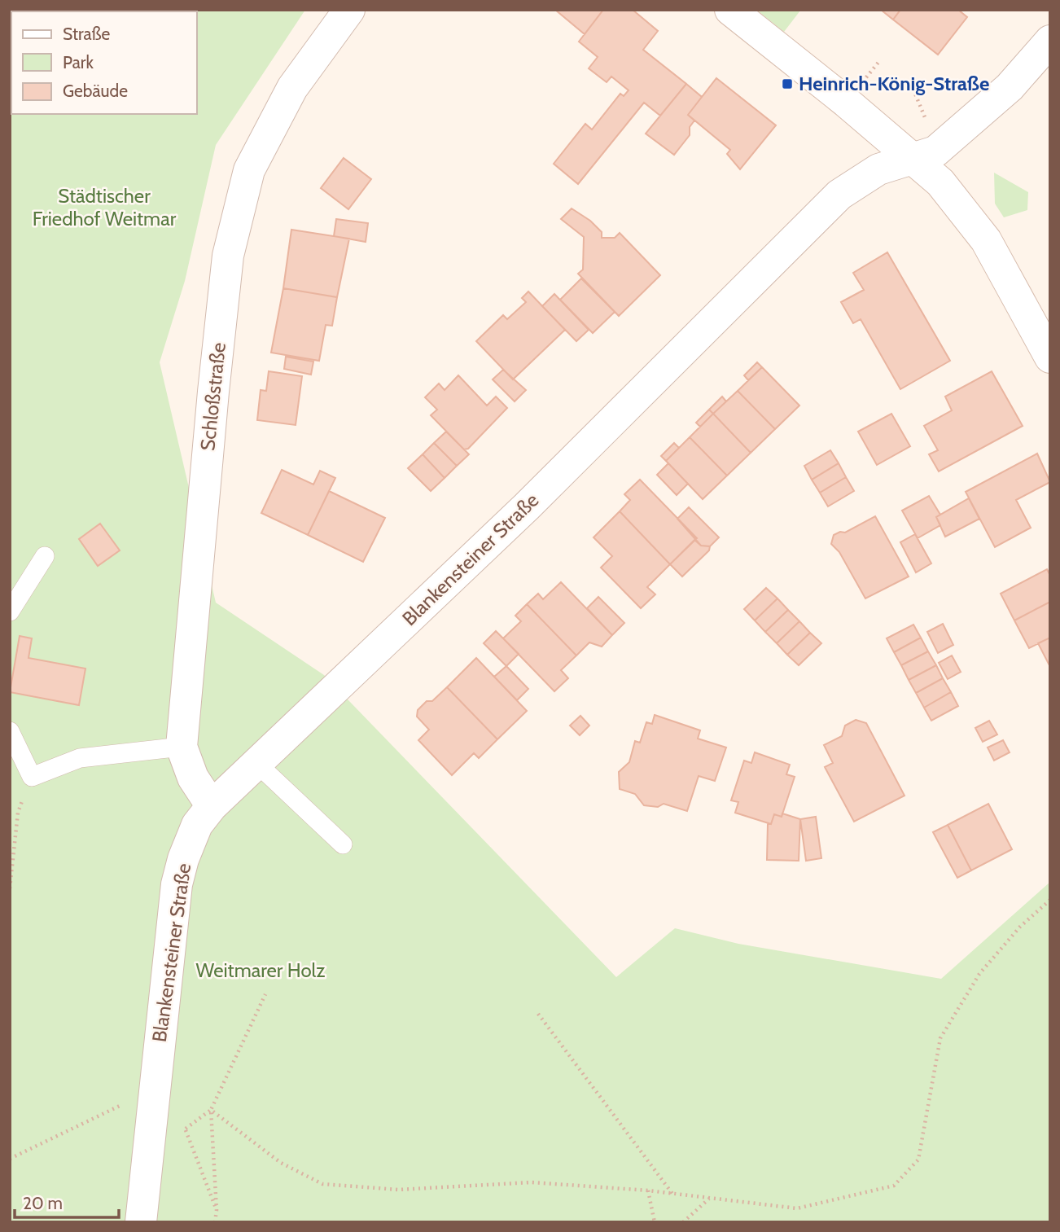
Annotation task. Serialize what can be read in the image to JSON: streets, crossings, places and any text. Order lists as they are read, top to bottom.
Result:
{
  "streets": {
    "street": ["Schloßstraße", "Blankensteiner Straße"]
  },
  "crossings": [
    ["Schloßstraße", "Blankensteiner Straße"]
  ],
  "parks": ["Städtischer Friedhof Weitmar", "Weitmarer Holz"],
  "places": {
    "transit": ["Heinrich-König-Straße"]
  },
  "legend": ["Straße", "Park", "Gebäude"],
  "scale_bar": "20 m"
}
